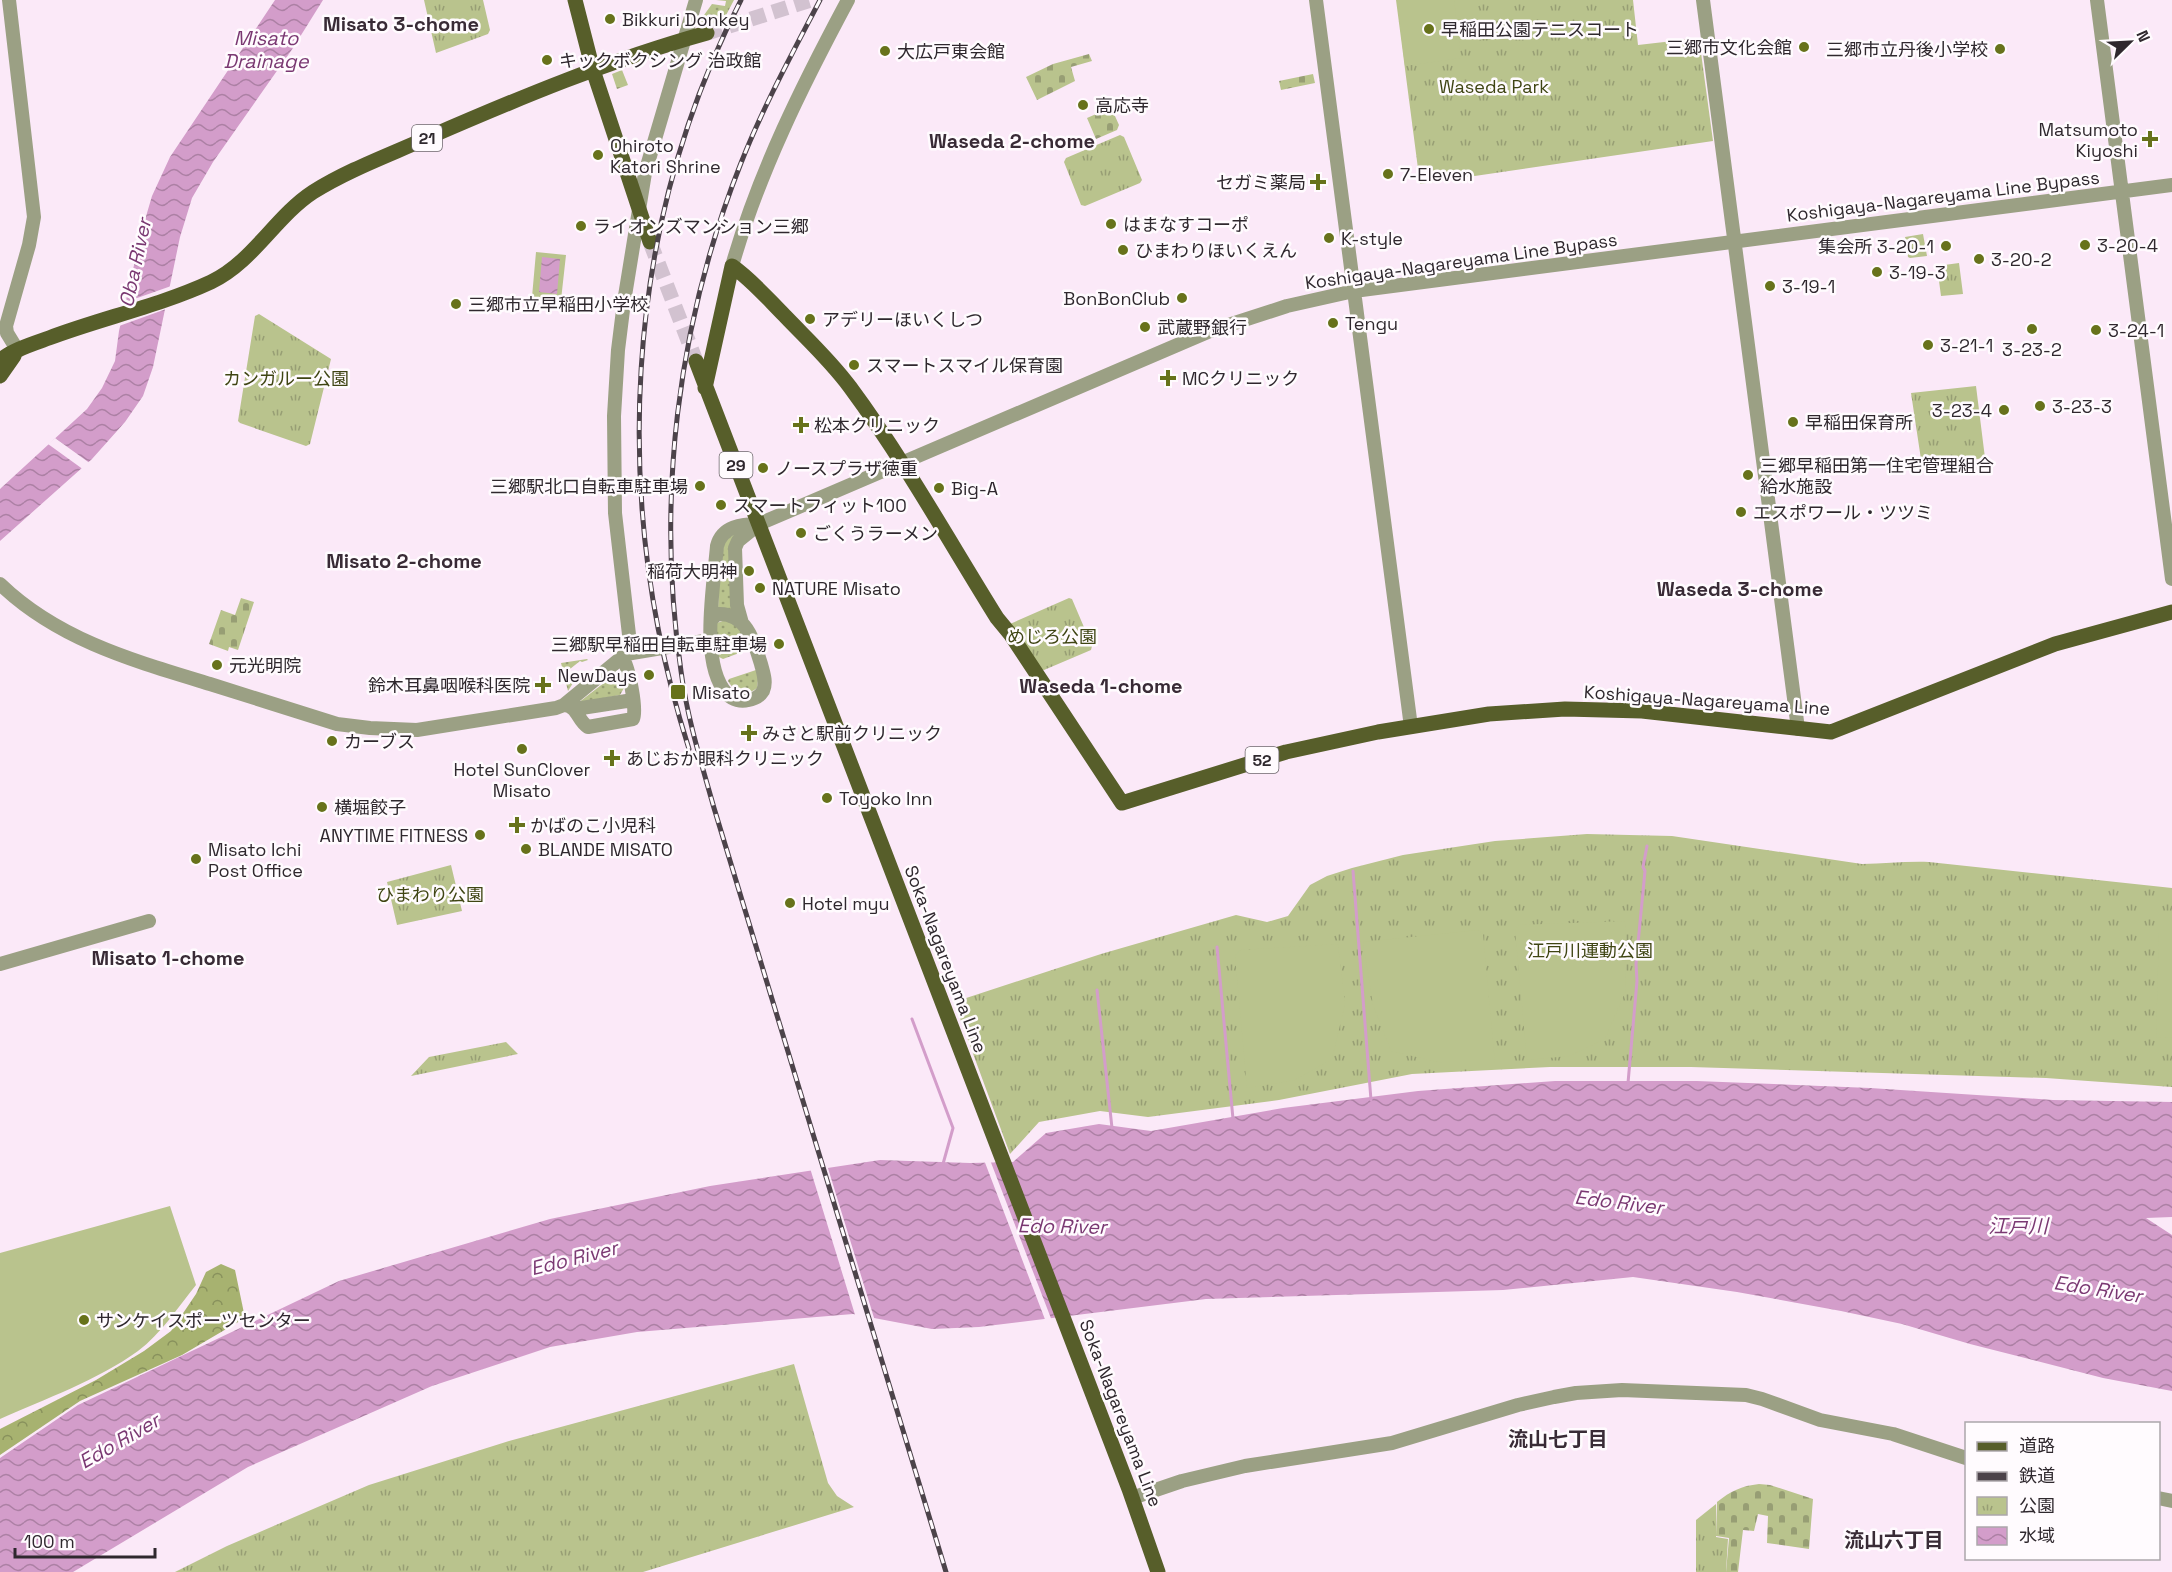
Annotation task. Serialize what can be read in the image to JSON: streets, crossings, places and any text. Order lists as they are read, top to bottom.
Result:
{
  "streets": {
    "main road": [
      "21",
      "29",
      "Koshigaya-Nagareyama Line",
      "52",
      "Soka-Nagareyama Line"
    ],
    "street": ["Koshigaya-Nagareyama Line Bypass"]
  },
  "crossings": [
    ["Koshigaya-Nagareyama Line Bypass", "Koshigaya-Nagareyama Line"],
    ["Koshigaya-Nagareyama Line Bypass", "Soka-Nagareyama Line"]
  ],
  "districts": [
    "Misato 3-chome",
    "Waseda 2-chome",
    "Misato 2-chome",
    "Waseda 3-chome",
    "Waseda 1-chome",
    "Misato 1-chome",
    "流山七丁目",
    "流山六丁目"
  ],
  "water": [
    "Misato Drainage",
    "Oba River",
    "Edo River",
    "江戸川"
  ],
  "parks": [
    "Waseda Park",
    "カンガルー公園",
    "めじろ公園",
    "ひまわり公園",
    "江戸川運動公園"
  ],
  "places": {
    "other": [
      "Bikkuri Donkey",
      "早稲田公園テニスコート",
      "三郷市文化会館",
      "三郷市立丹後小学校",
      "大広戸東会館",
      "キックボクシング 治政館",
      "高応寺",
      "Ohiroto Katori Shrine",
      "7-Eleven",
      "はまなすコーポ",
      "ライオンズマンション三郷",
      "K-style",
      "3-20-4",
      "集会所 3-20-1",
      "ひまわりほいくえん",
      "3-20-2",
      "3-19-3",
      "3-19-1",
      "BonBonClub",
      "三郷市立早稲田小学校",
      "アデリーほいくしつ",
      "Tengu",
      "武蔵野銀行",
      "3-23-2",
      "3-24-1",
      "3-21-1",
      "スマートスマイル保育園",
      "3-23-3",
      "3-23-4",
      "早稲田保育所",
      "ノースプラザ徳重",
      "三郷早稲田第一住宅管理組合 給水施設",
      "三郷駅北口自転車駐車場",
      "Big-A",
      "スマートフィット100",
      "エスポワール・ツツミ",
      "ごくうラーメン",
      "稲荷大明神",
      "NATURE Misato",
      "三郷駅早稲田自転車駐車場",
      "元光明院",
      "NewDays",
      "カーブス",
      "Hotel SunClover Misato",
      "Toyoko Inn",
      "横堀餃子",
      "ANYTIME FITNESS",
      "BLANDE MISATO",
      "Misato Ichi Post Office",
      "Hotel myu",
      "サンケイスポーツセンター"
    ],
    "health": [
      "Matsumoto Kiyoshi",
      "セガミ薬局",
      "MCクリニック",
      "松本クリニック",
      "鈴木耳鼻咽喉科医院",
      "みさと駅前クリニック",
      "あじおか眼科クリニック",
      "かばのこ小児科"
    ],
    "transit": ["Misato"]
  },
  "legend": [
    "道路",
    "鉄道",
    "公園",
    "水域"
  ],
  "scale_bar": "100 m",
  "north": "top right"
}
